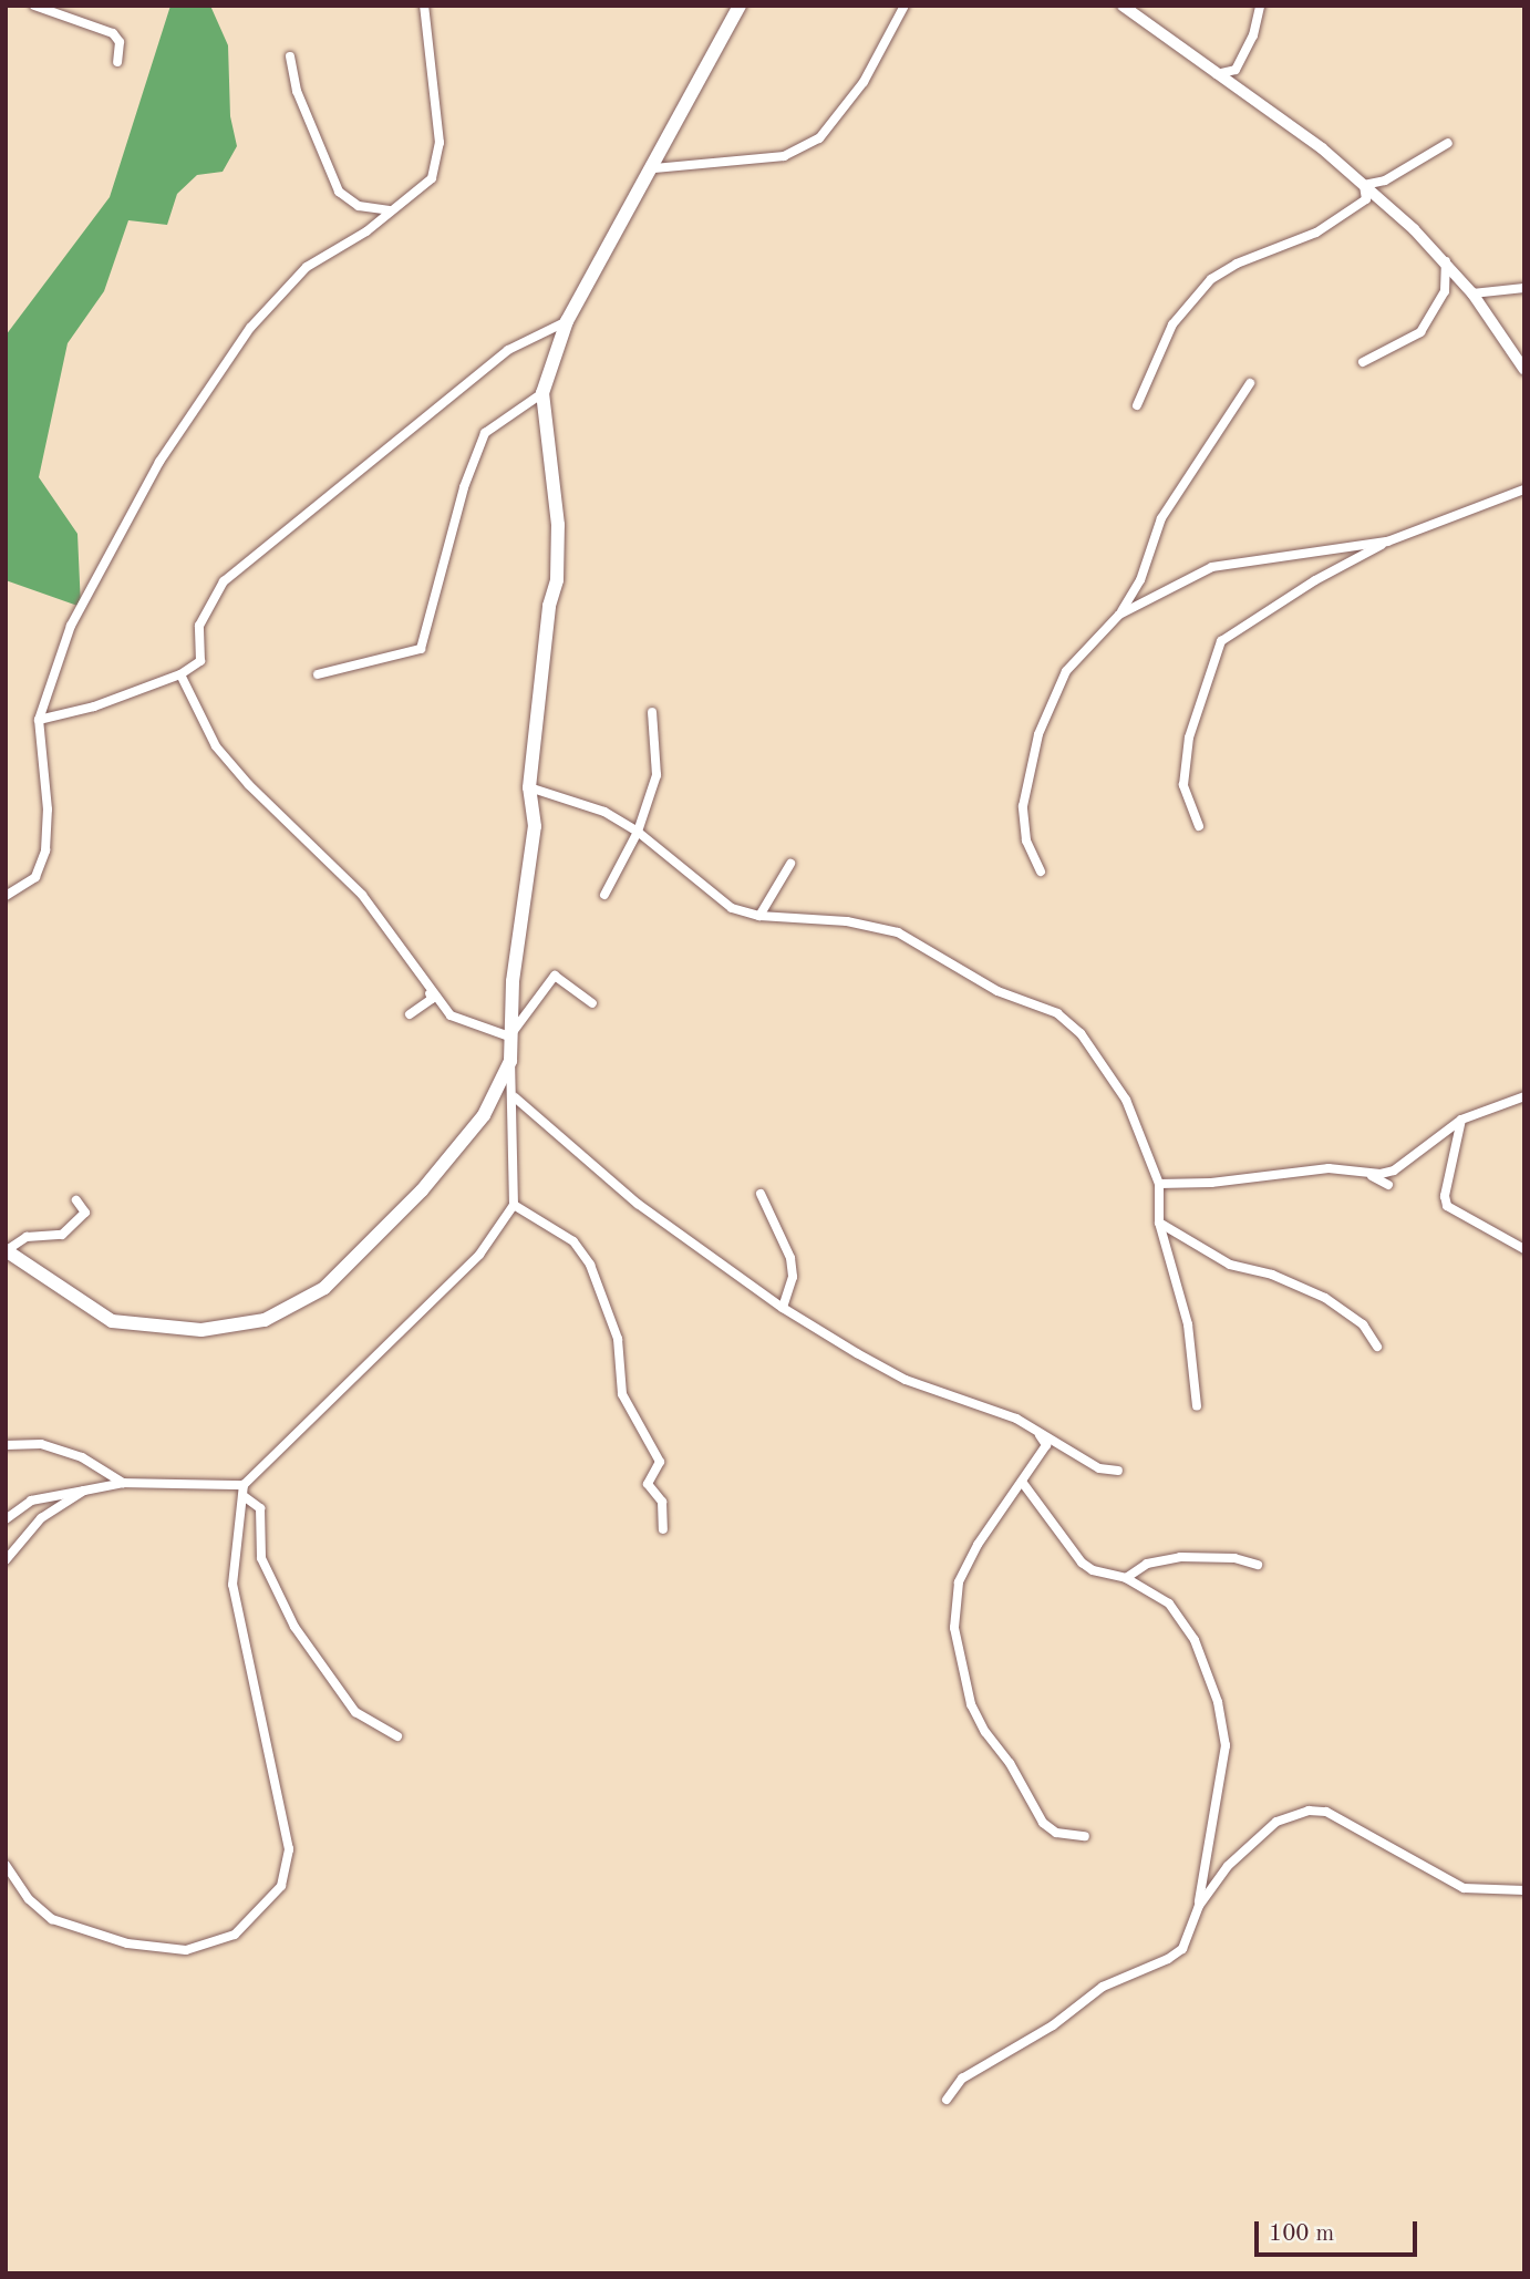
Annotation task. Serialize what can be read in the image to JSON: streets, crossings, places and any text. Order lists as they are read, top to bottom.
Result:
{
  "scale_bar": "100 m"
}
